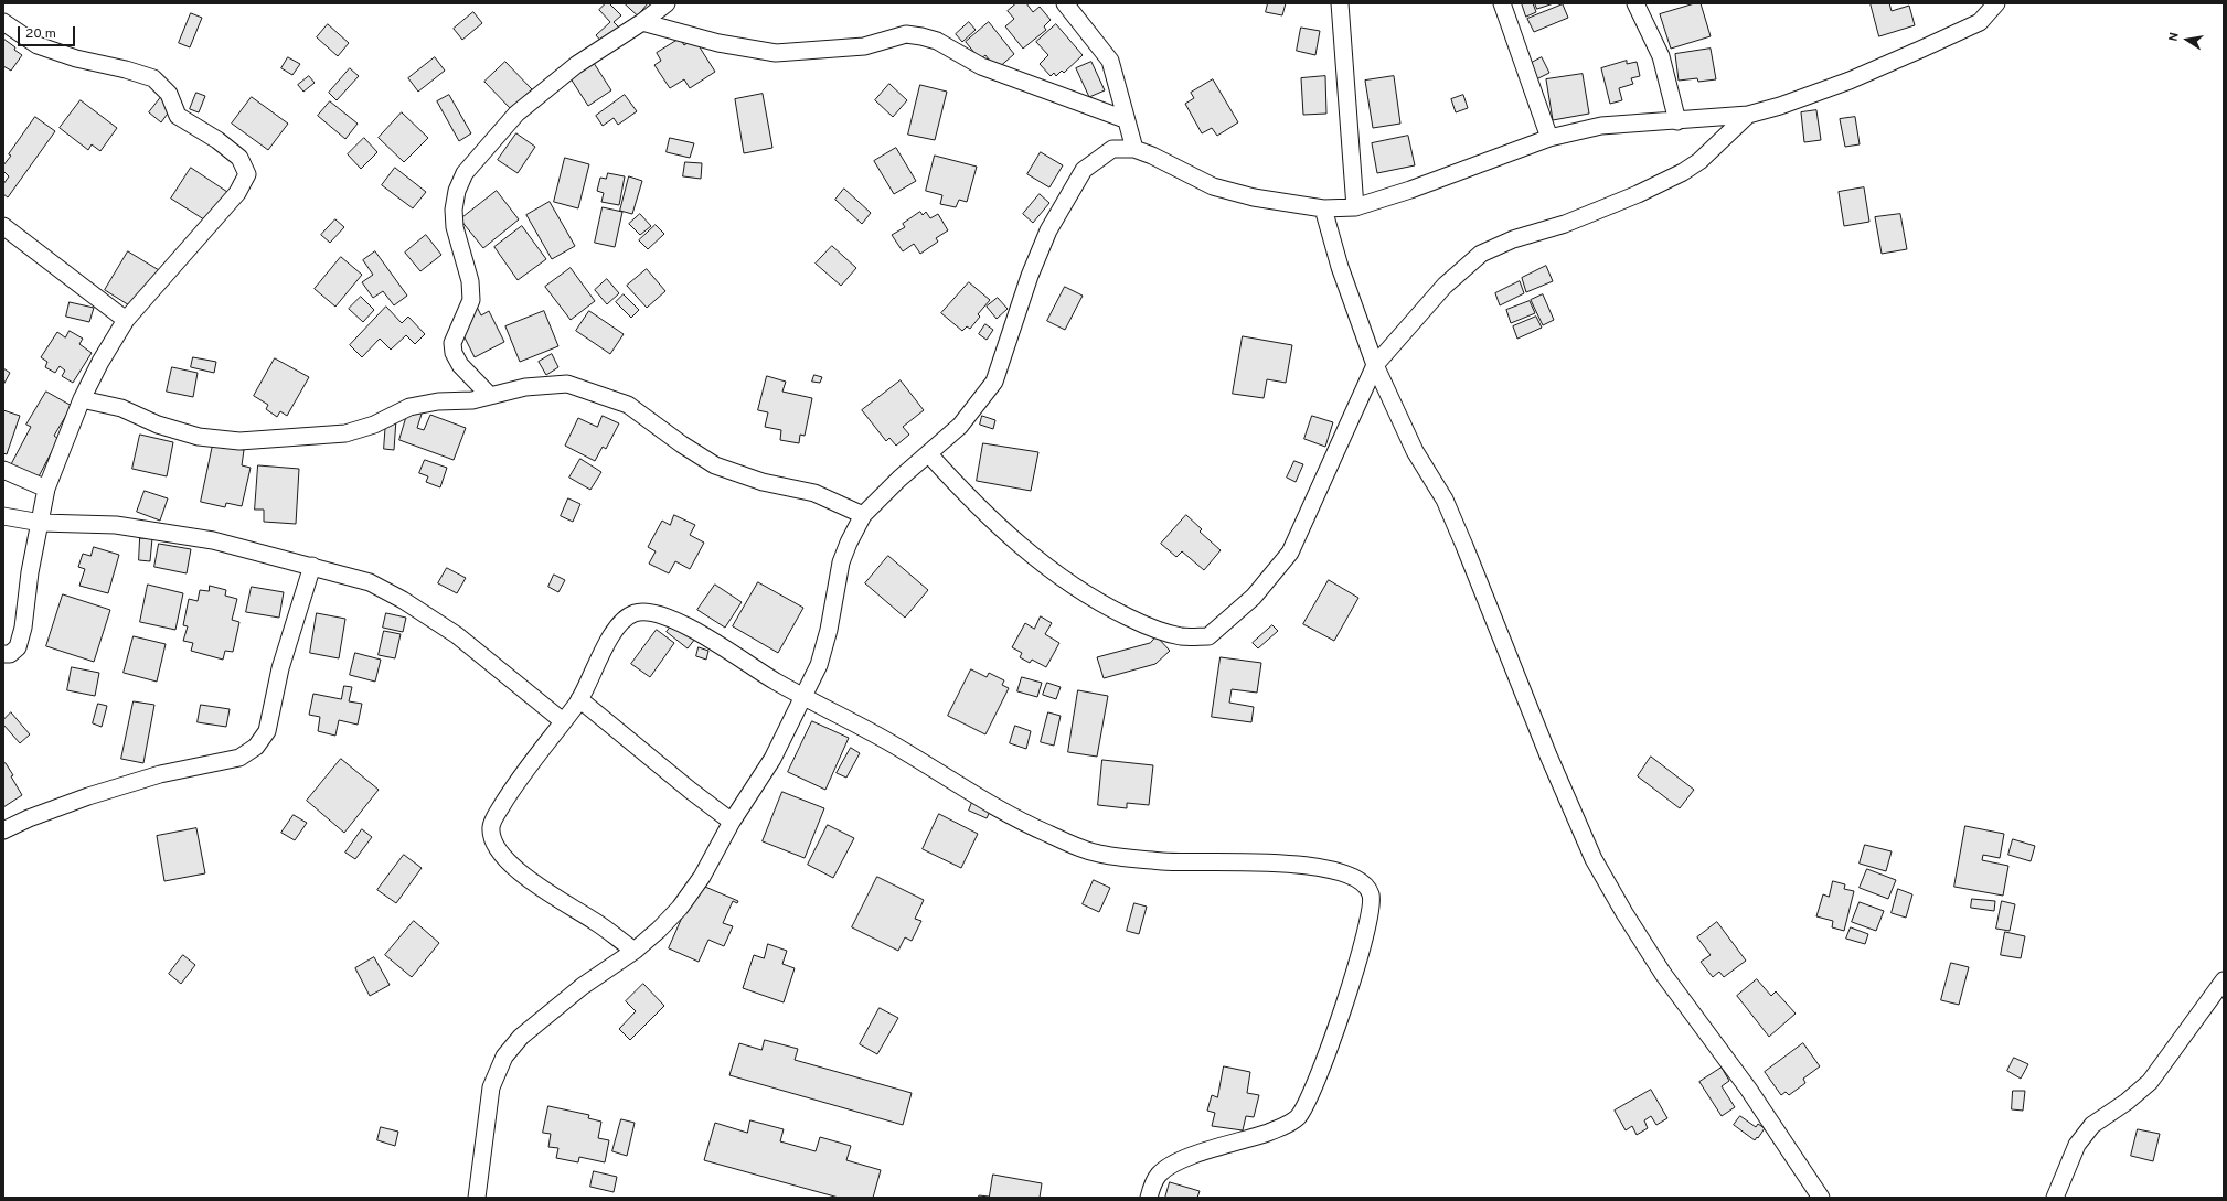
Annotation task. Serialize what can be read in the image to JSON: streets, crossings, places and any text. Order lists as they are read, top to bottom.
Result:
{
  "scale_bar": "20 m",
  "north": "left"
}
